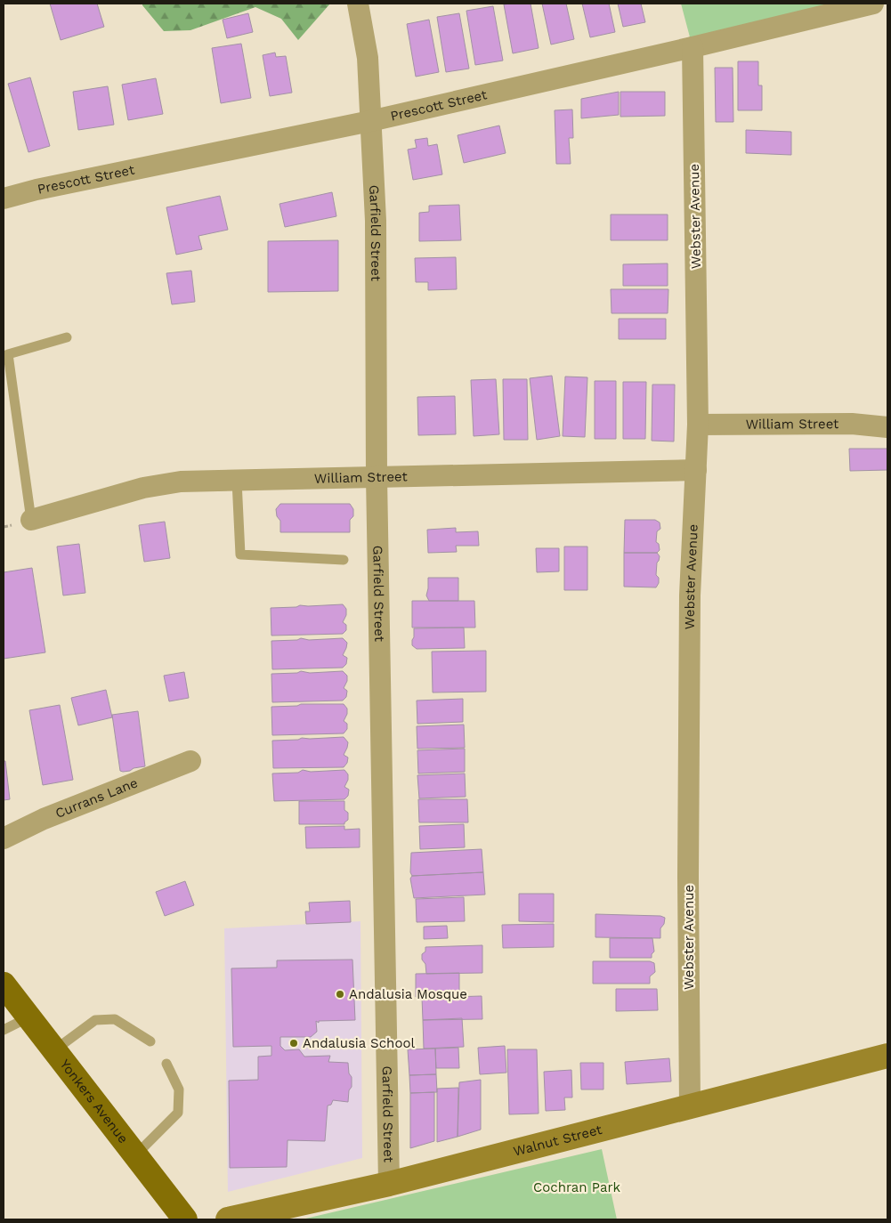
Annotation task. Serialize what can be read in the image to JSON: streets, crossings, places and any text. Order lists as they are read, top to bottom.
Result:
{
  "streets": {
    "main road": ["Yonkers Avenue"],
    "street": [
      "Prescott Street",
      "Webster Avenue",
      "Garfield Street",
      "William Street",
      "Currans Lane",
      "Walnut Street"
    ]
  },
  "crossings": [
    ["Prescott Street", "Webster Avenue"],
    ["Prescott Street", "Garfield Street"],
    ["Webster Avenue", "William Street"],
    ["Webster Avenue", "Walnut Street"],
    ["Garfield Street", "William Street"],
    ["Garfield Street", "Walnut Street"]
  ],
  "parks": ["Cochran Park"],
  "places": ["Andalusia Mosque", "Andalusia School"]
}
